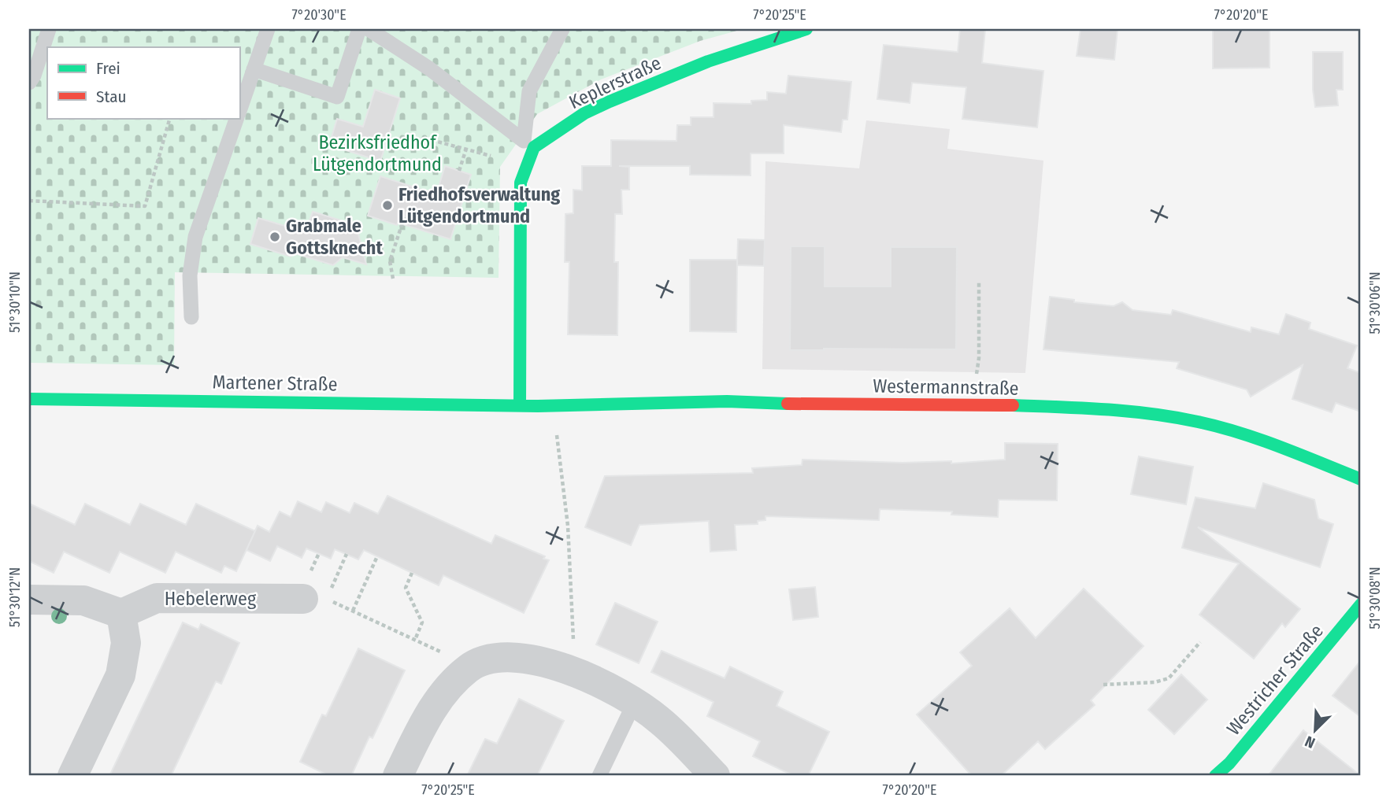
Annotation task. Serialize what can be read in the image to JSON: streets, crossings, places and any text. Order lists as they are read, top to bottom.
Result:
{
  "streets": {
    "street": [
      "Keplerstraße",
      "Martener Straße",
      "Westermannstraße",
      "Hebelerweg",
      "Westricher Straße"
    ]
  },
  "crossings": [
    ["Keplerstraße", "Martener Straße"],
    ["Keplerstraße", "Westermannstraße"],
    ["Martener Straße", "Westermannstraße"]
  ],
  "parks": ["Bezirksfriedhof Lütgendortmund"],
  "places": ["Friedhofsverwaltung Lütgendortmund", "Grabmale Gottsknecht"],
  "legend": ["Frei", "Stau"],
  "north": "bottom left",
  "coordinates": [
    "7°20'30\"E",
    "7°20'25\"E",
    "7°20'20\"E",
    "51°30'10\"N",
    "51°30'06\"N",
    "51°30'12\"N",
    "51°30'08\"N"
  ]
}
